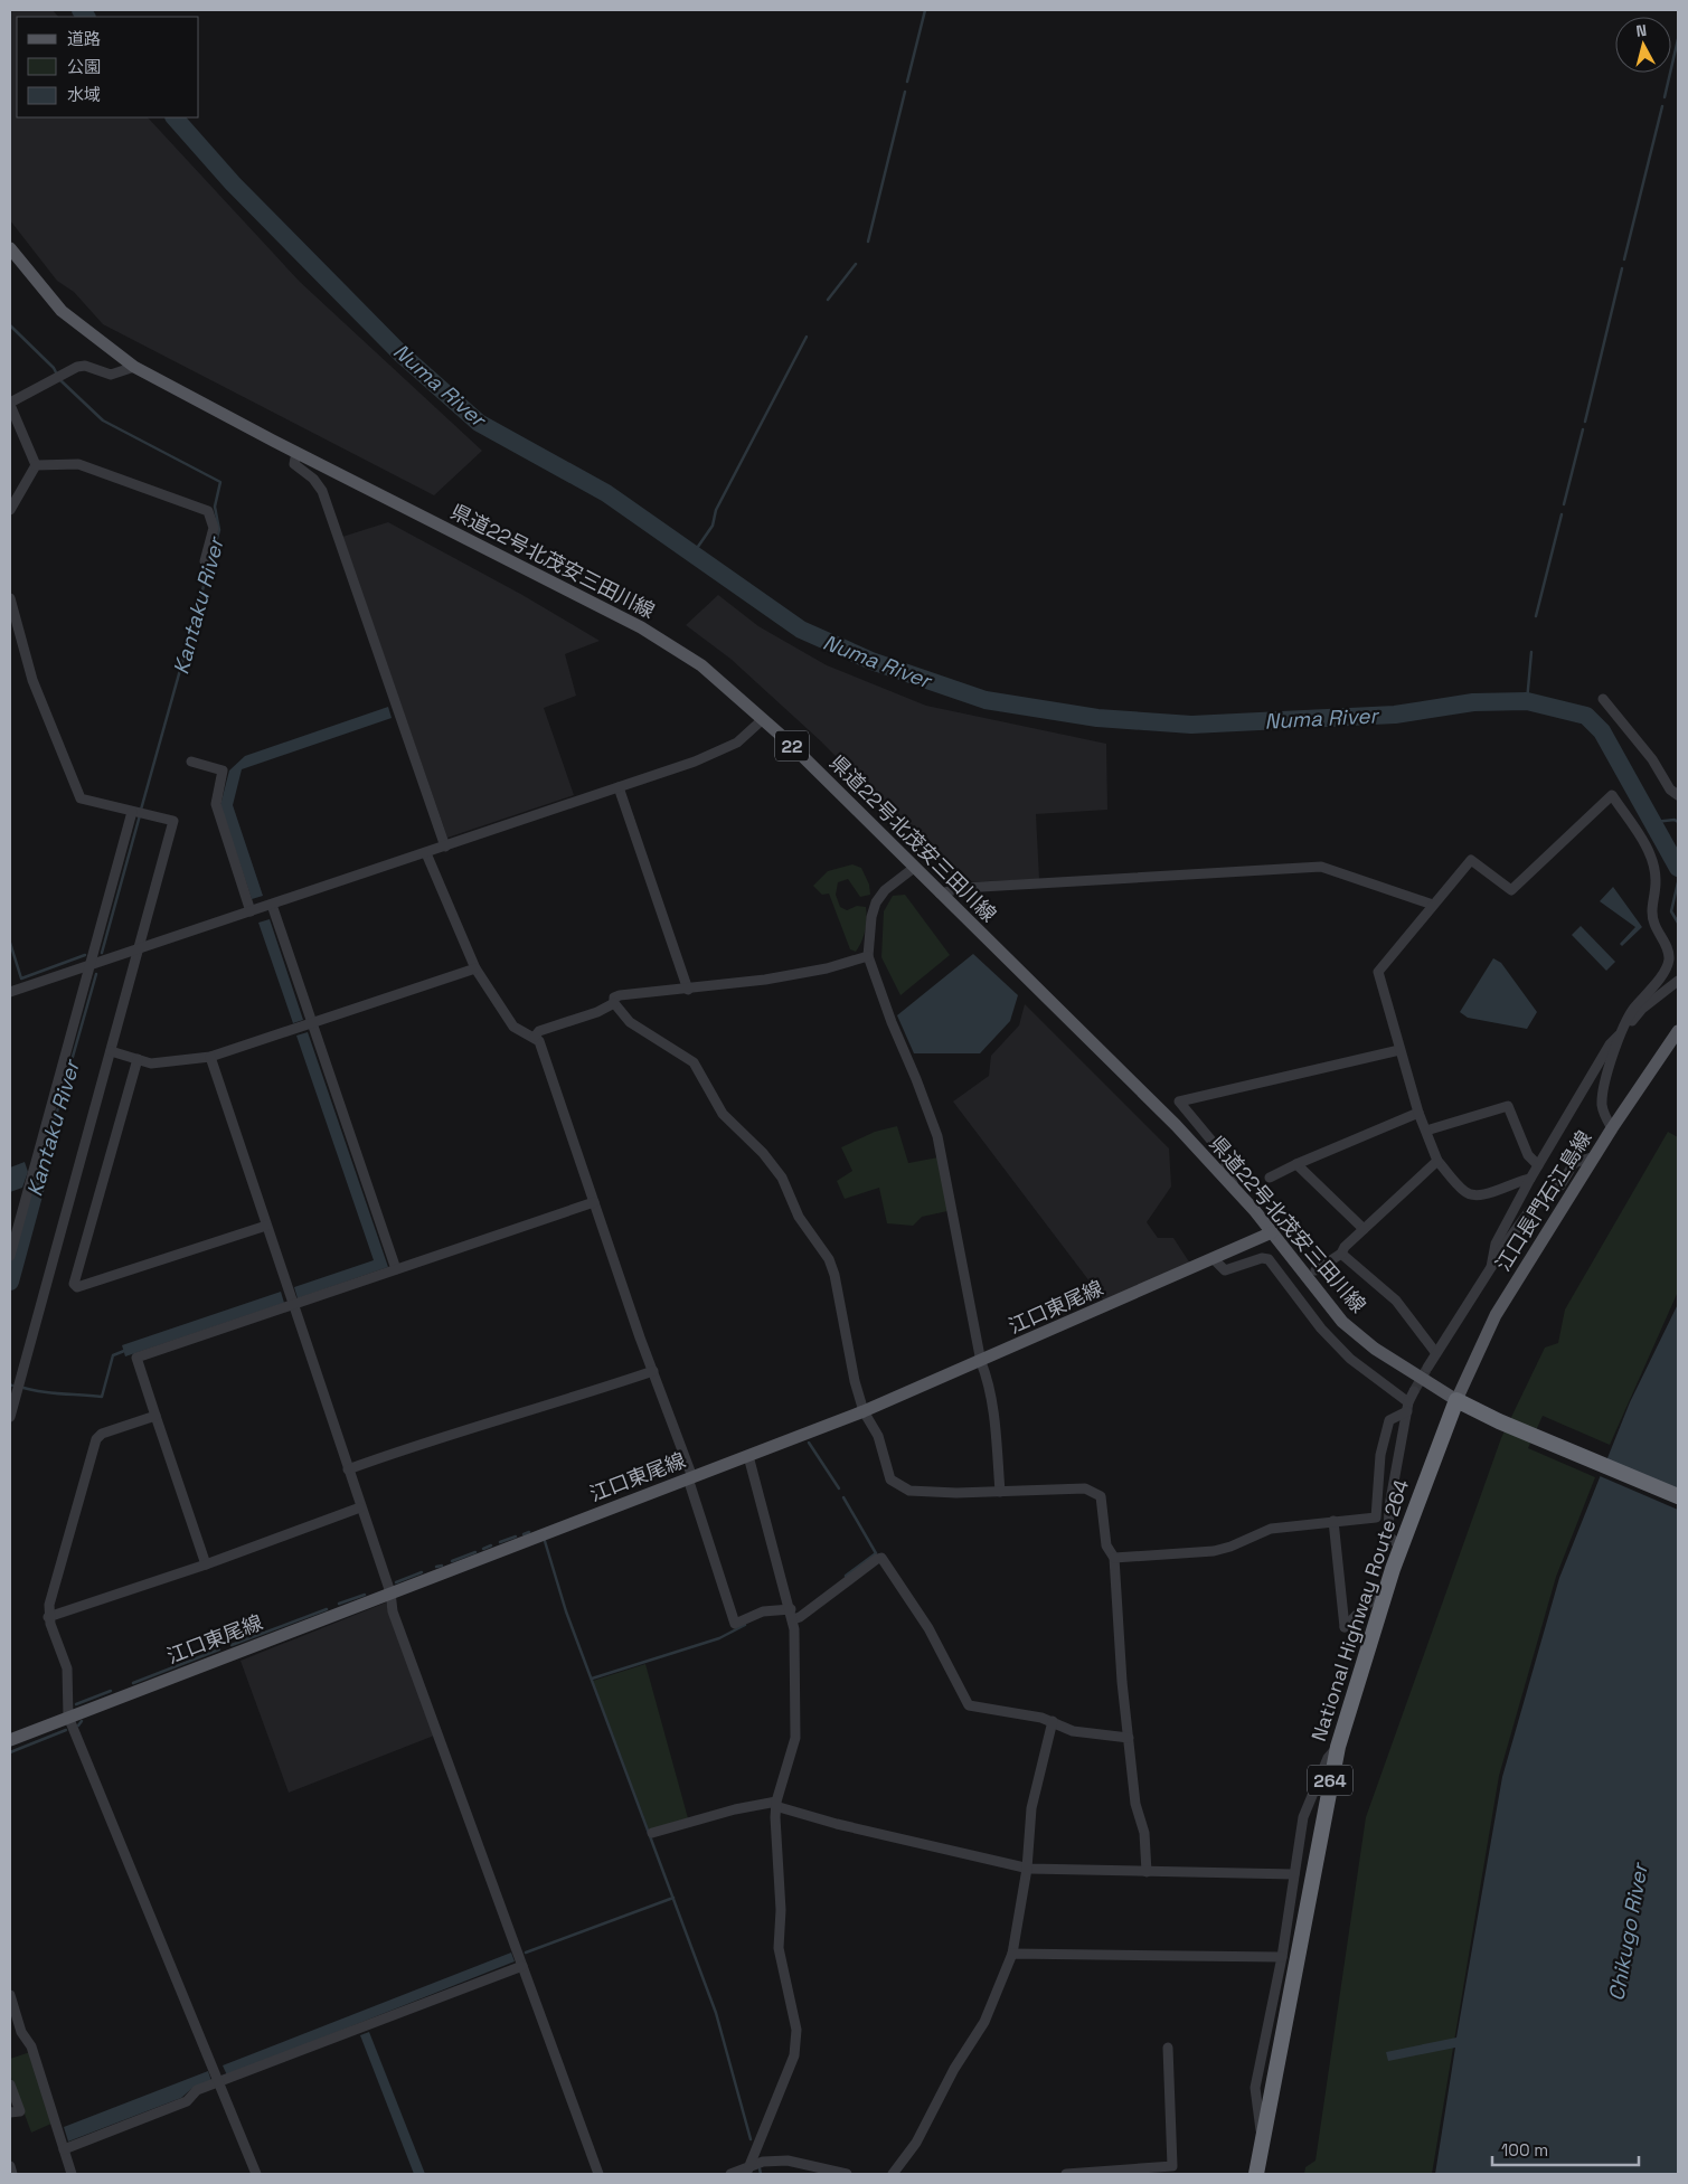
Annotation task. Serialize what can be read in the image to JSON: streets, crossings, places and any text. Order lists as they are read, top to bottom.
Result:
{
  "streets": {
    "highway": ["National Highway Route 264", "264"],
    "main road": [
      "県道22号北茂安三田川線",
      "22",
      "江口長門石江島線",
      "江口東尾線"
    ]
  },
  "crossings": [
    ["県道22号北茂安三田川線", "江口長門石江島線"],
    ["県道22号北茂安三田川線", "江口東尾線"],
    ["県道22号北茂安三田川線", "National Highway Route 264"],
    ["江口長門石江島線", "National Highway Route 264"]
  ],
  "water": ["Numa River", "Kantaku River", "Chikugo River"],
  "legend": ["道路", "公園", "水域"],
  "scale_bar": "100 m",
  "north": "top"
}
